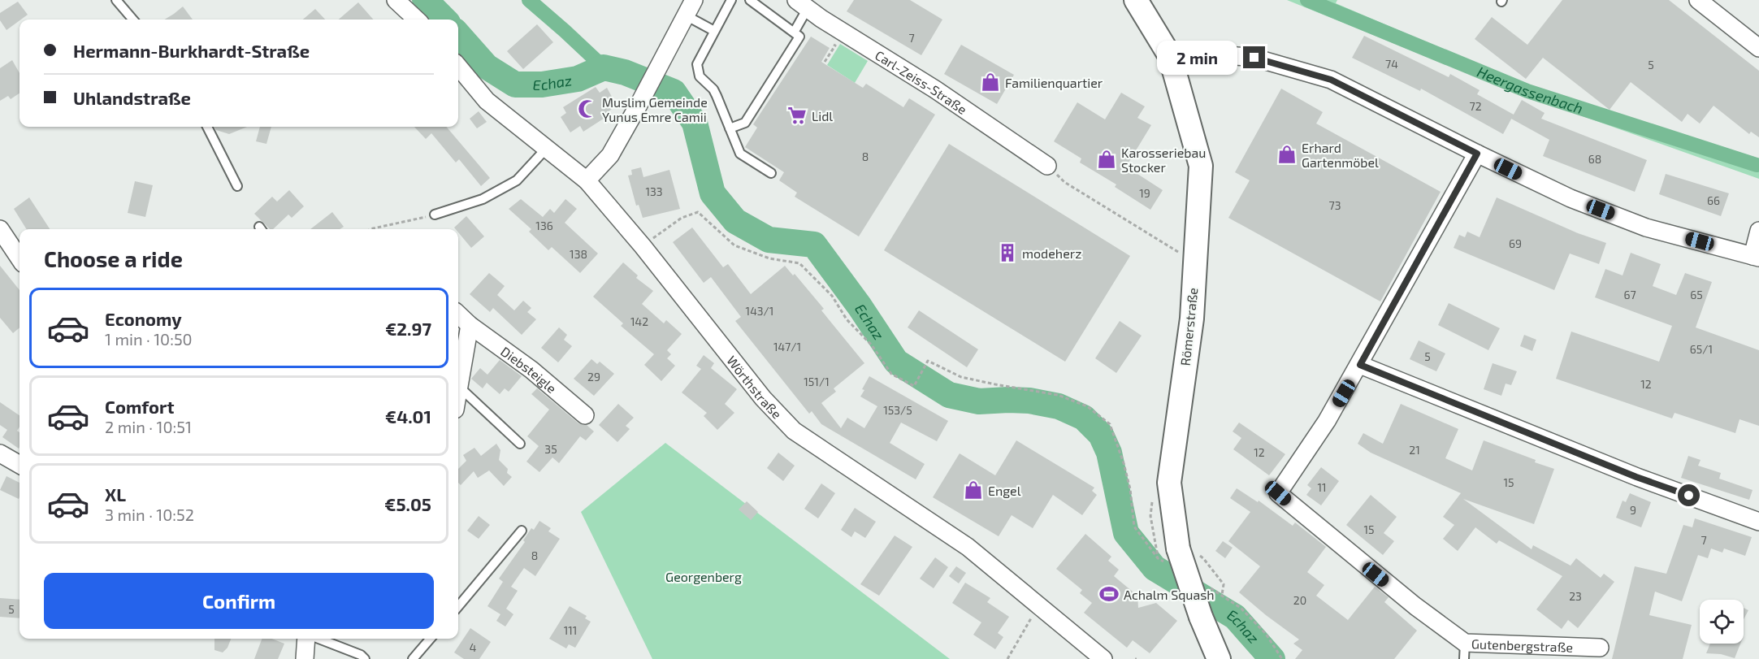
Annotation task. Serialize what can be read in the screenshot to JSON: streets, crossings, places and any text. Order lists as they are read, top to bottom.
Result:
{
  "streets": {
    "main road": ["Römerstraße"],
    "street": [
      "Carl-Zeiss-Straße",
      "Diebsteigle",
      "Wörthstraße",
      "Gutenbergstraße"
    ]
  },
  "water": ["Echaz", "Heergassenbach"],
  "parks": ["Georgenberg"],
  "places": {
    "shop": [
      "Familienquartier",
      "Erhard Gartenmöbel",
      "Karosseriebau Stocker",
      "Engel"
    ],
    "mosque": ["Muslim Gemeinde Yunus Emre Camii"],
    "supermarket": ["Lidl"],
    "building": ["modeherz"],
    "sports": ["Achalm Squash"]
  },
  "house_numbers": [
    "7",
    "74",
    "5",
    "72",
    "8",
    "68",
    "133",
    "19",
    "66",
    "73",
    "136",
    "69",
    "138",
    "67",
    "65",
    "143/1",
    "142",
    "147/1",
    "65/1",
    "5",
    "29",
    "151/1",
    "12",
    "153/5",
    "35",
    "21",
    "12",
    "15",
    "11",
    "9",
    "15",
    "7",
    "8",
    "23",
    "20",
    "5",
    "111",
    "4"
  ],
  "page": {
    "banner": ["Hermann-Burkhardt-Straße", "Uhlandstraße"],
    "bubble": "2 min",
    "heading": "Choose a ride",
    "list": [
      {
        "name": "Economy",
        "note": "1 min · 10:50",
        "value": "€2.97"
      },
      {
        "name": "Comfort",
        "note": "2 min · 10:51",
        "value": "€4.01"
      },
      {
        "name": "XL",
        "note": "3 min · 10:52",
        "value": "€5.05"
      }
    ],
    "buttons": "Confirm"
  }
}
